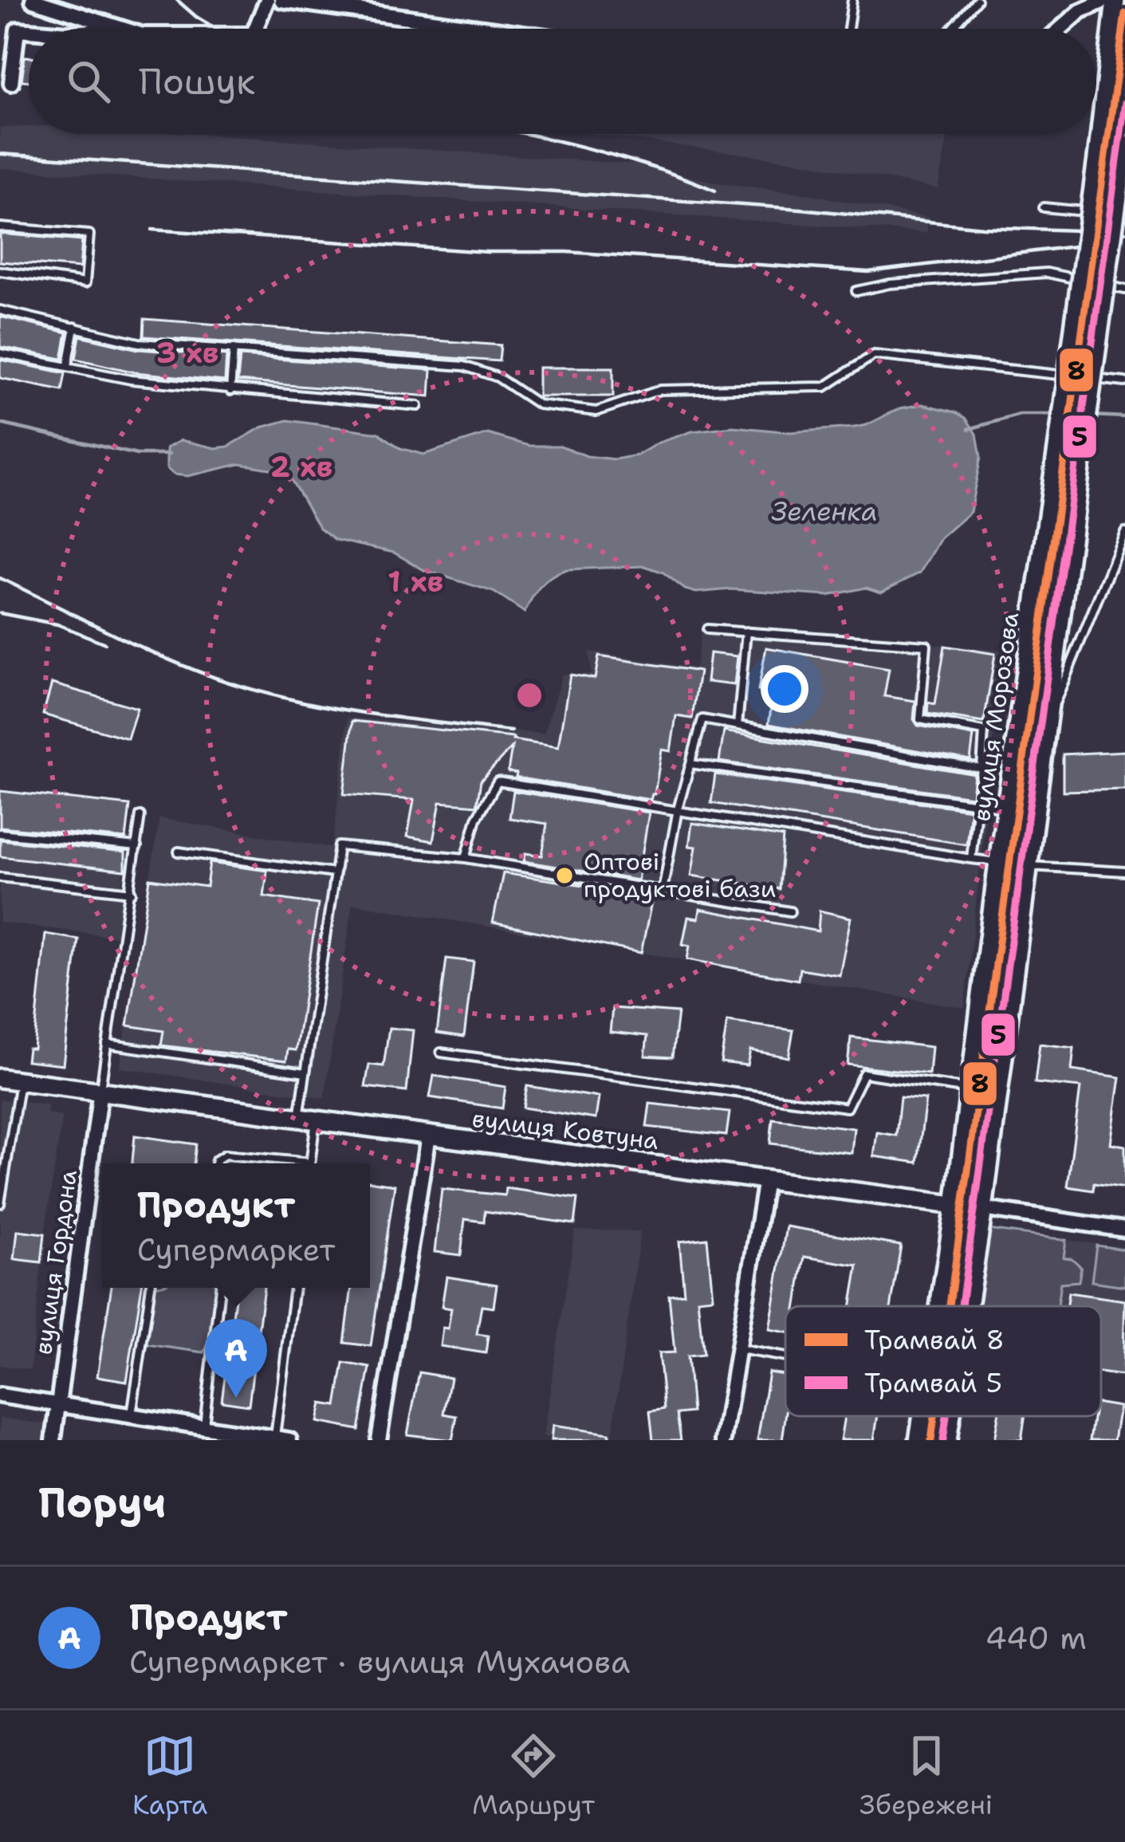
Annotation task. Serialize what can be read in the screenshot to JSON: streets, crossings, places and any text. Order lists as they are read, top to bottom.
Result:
{
  "streets": {
    "main road": ["вулиця Морозова", "вулиця Ковтуна"],
    "street": ["вулиця Гордона"]
  },
  "crossings": [
    ["вулиця Морозова", "вулиця Ковтуна"],
    ["вулиця Ковтуна", "вулиця Гордона"]
  ],
  "water": ["Зеленка"],
  "places": ["Оптові продуктові бази"],
  "lines": ["tram line 8", "tram line 5"],
  "legend": ["Трамвай 8", "Трамвай 5"],
  "page": {
    "search": "Пошук",
    "popup": ["Продукт", "Супермаркет"],
    "pins": "A",
    "heading": "Поруч",
    "list": [
      {
        "mark": "A",
        "name": "Продукт",
        "note": "Супермаркет · вулиця Мухачова",
        "value": "440 m"
      }
    ],
    "nav": ["Карта", "Маршрут", "Збережені"]
  },
  "rings": ["3 хв", "2 хв", "1 хв"]
}
